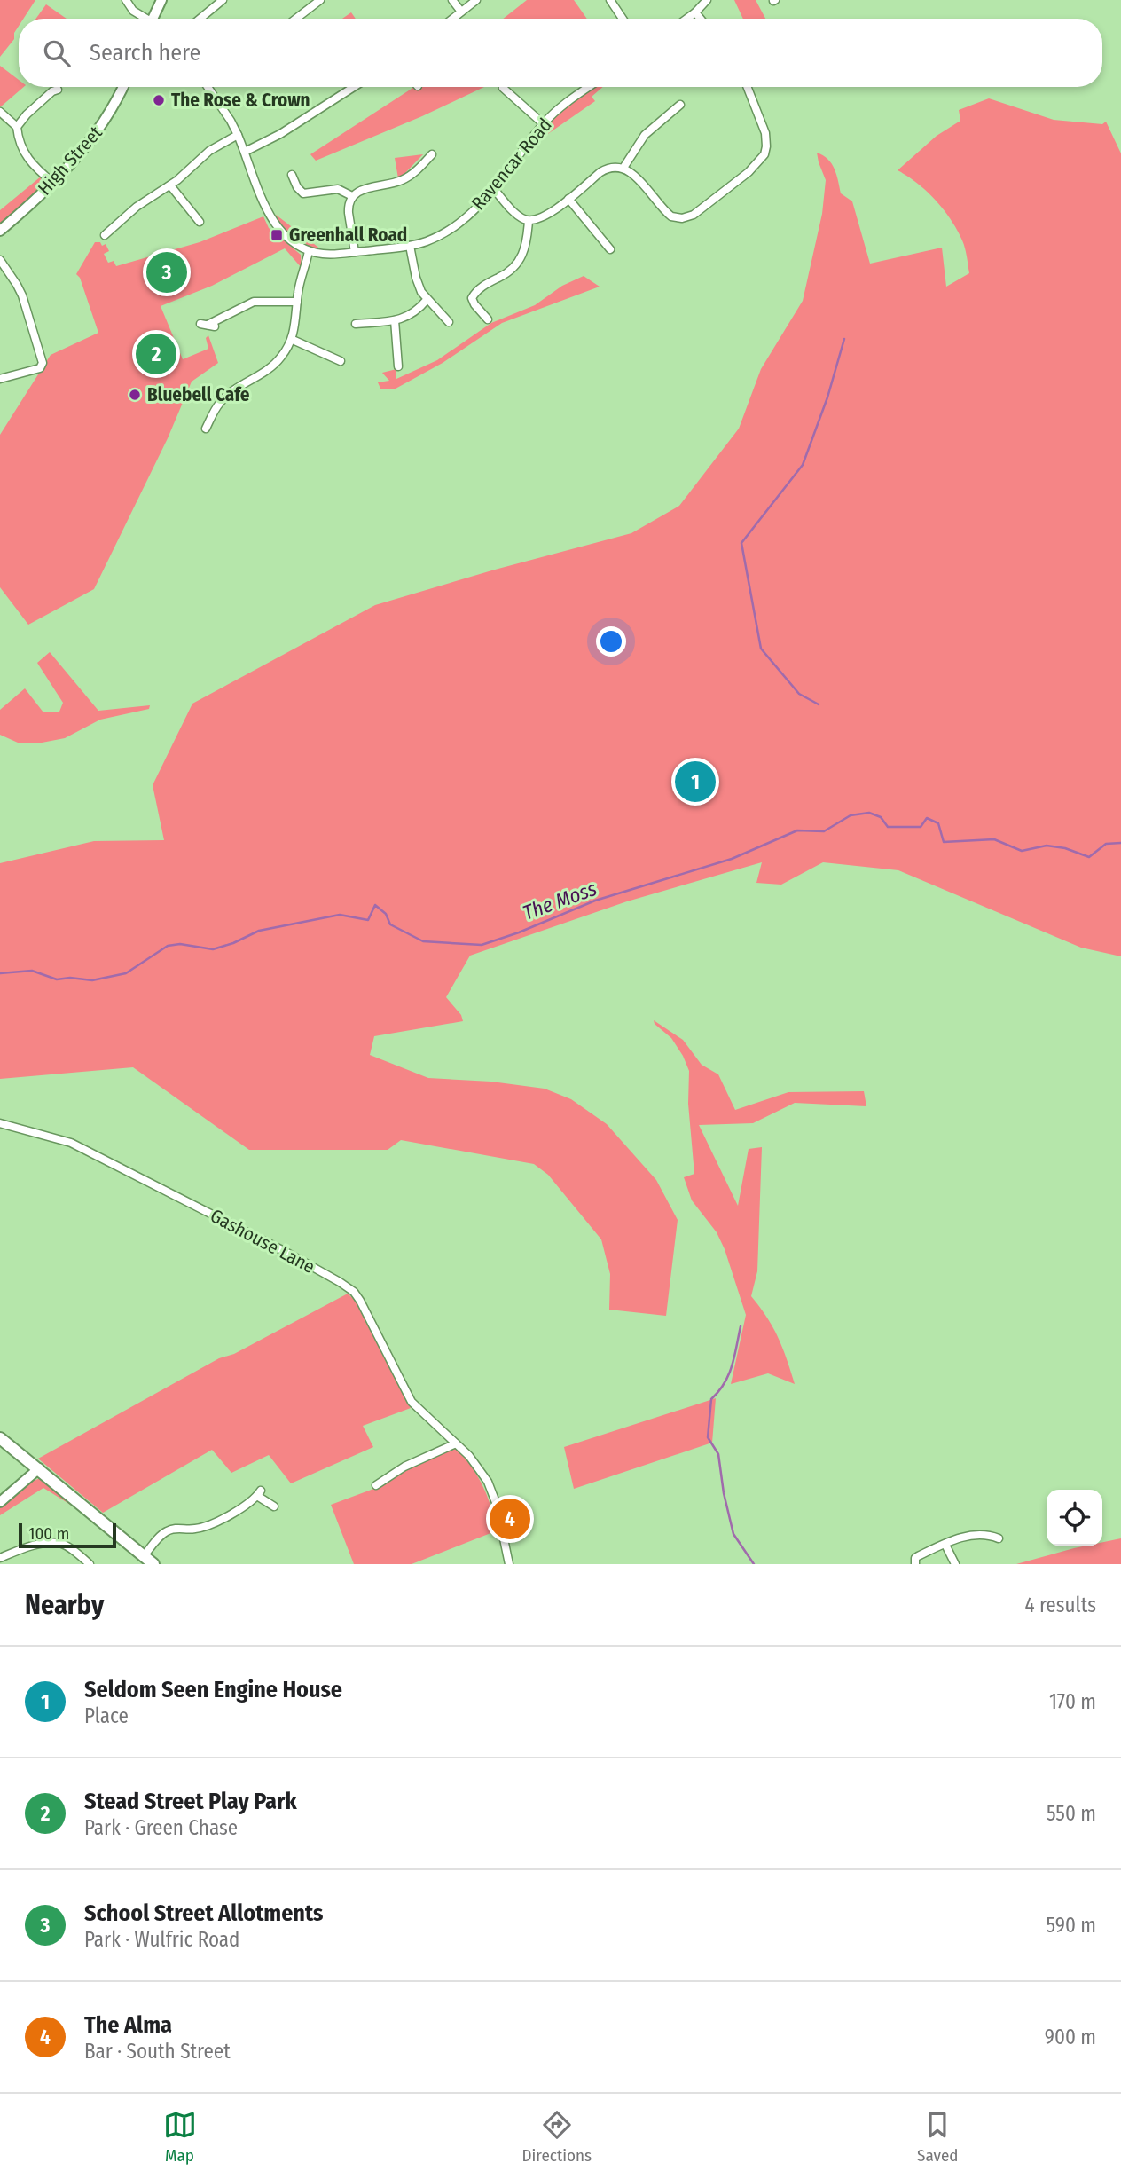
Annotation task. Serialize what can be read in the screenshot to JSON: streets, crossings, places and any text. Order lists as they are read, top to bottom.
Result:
{
  "streets": {
    "main road": ["High Street"],
    "street": ["Ravencar Road", "Gashouse Lane"]
  },
  "water": ["The Moss"],
  "places": {
    "other": ["The Rose & Crown", "Bluebell Cafe"],
    "transit": ["Greenhall Road"]
  },
  "scale_bar": "100 m",
  "page": {
    "search": "Search here",
    "pins": [
      "3",
      "2",
      "1",
      "4"
    ],
    "scale": "100 m",
    "heading": ["Nearby", "4 results"],
    "list": [
      {
        "mark": "1",
        "name": "Seldom Seen Engine House",
        "note": "Place",
        "value": "170 m"
      },
      {
        "mark": "2",
        "name": "Stead Street Play Park",
        "note": "Park · Green Chase",
        "value": "550 m"
      },
      {
        "mark": "3",
        "name": "School Street Allotments",
        "note": "Park · Wulfric Road",
        "value": "590 m"
      },
      {
        "mark": "4",
        "name": "The Alma",
        "note": "Bar · South Street",
        "value": "900 m"
      }
    ],
    "nav": ["Map", "Directions", "Saved"]
  }
}
